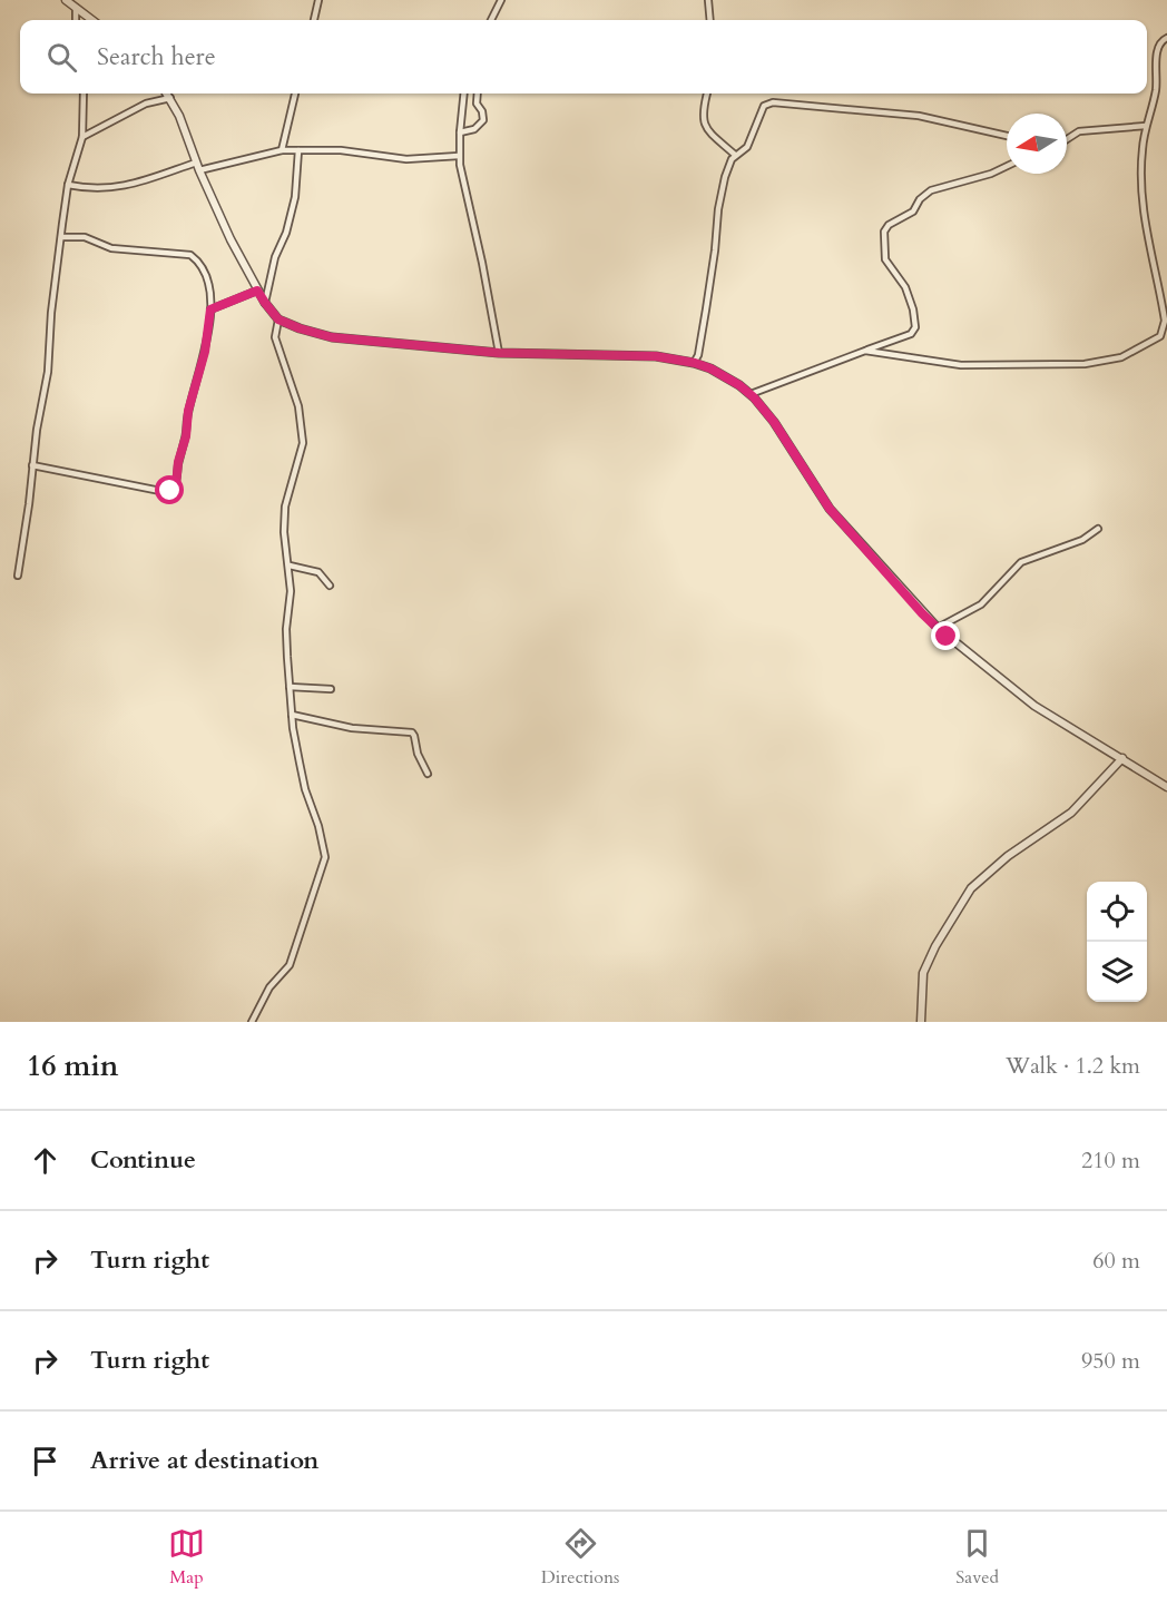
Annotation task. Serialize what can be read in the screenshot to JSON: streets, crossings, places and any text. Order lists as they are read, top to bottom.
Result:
{
  "north": "left",
  "page": {
    "search": "Search here",
    "heading": ["16 min", "Walk · 1.2 km"],
    "list": [
      ["Continue", "210 m"],
      ["Turn right", "60 m"],
      ["Turn right", "950 m"],
      "Arrive at destination"
    ],
    "nav": ["Map", "Directions", "Saved"]
  }
}
